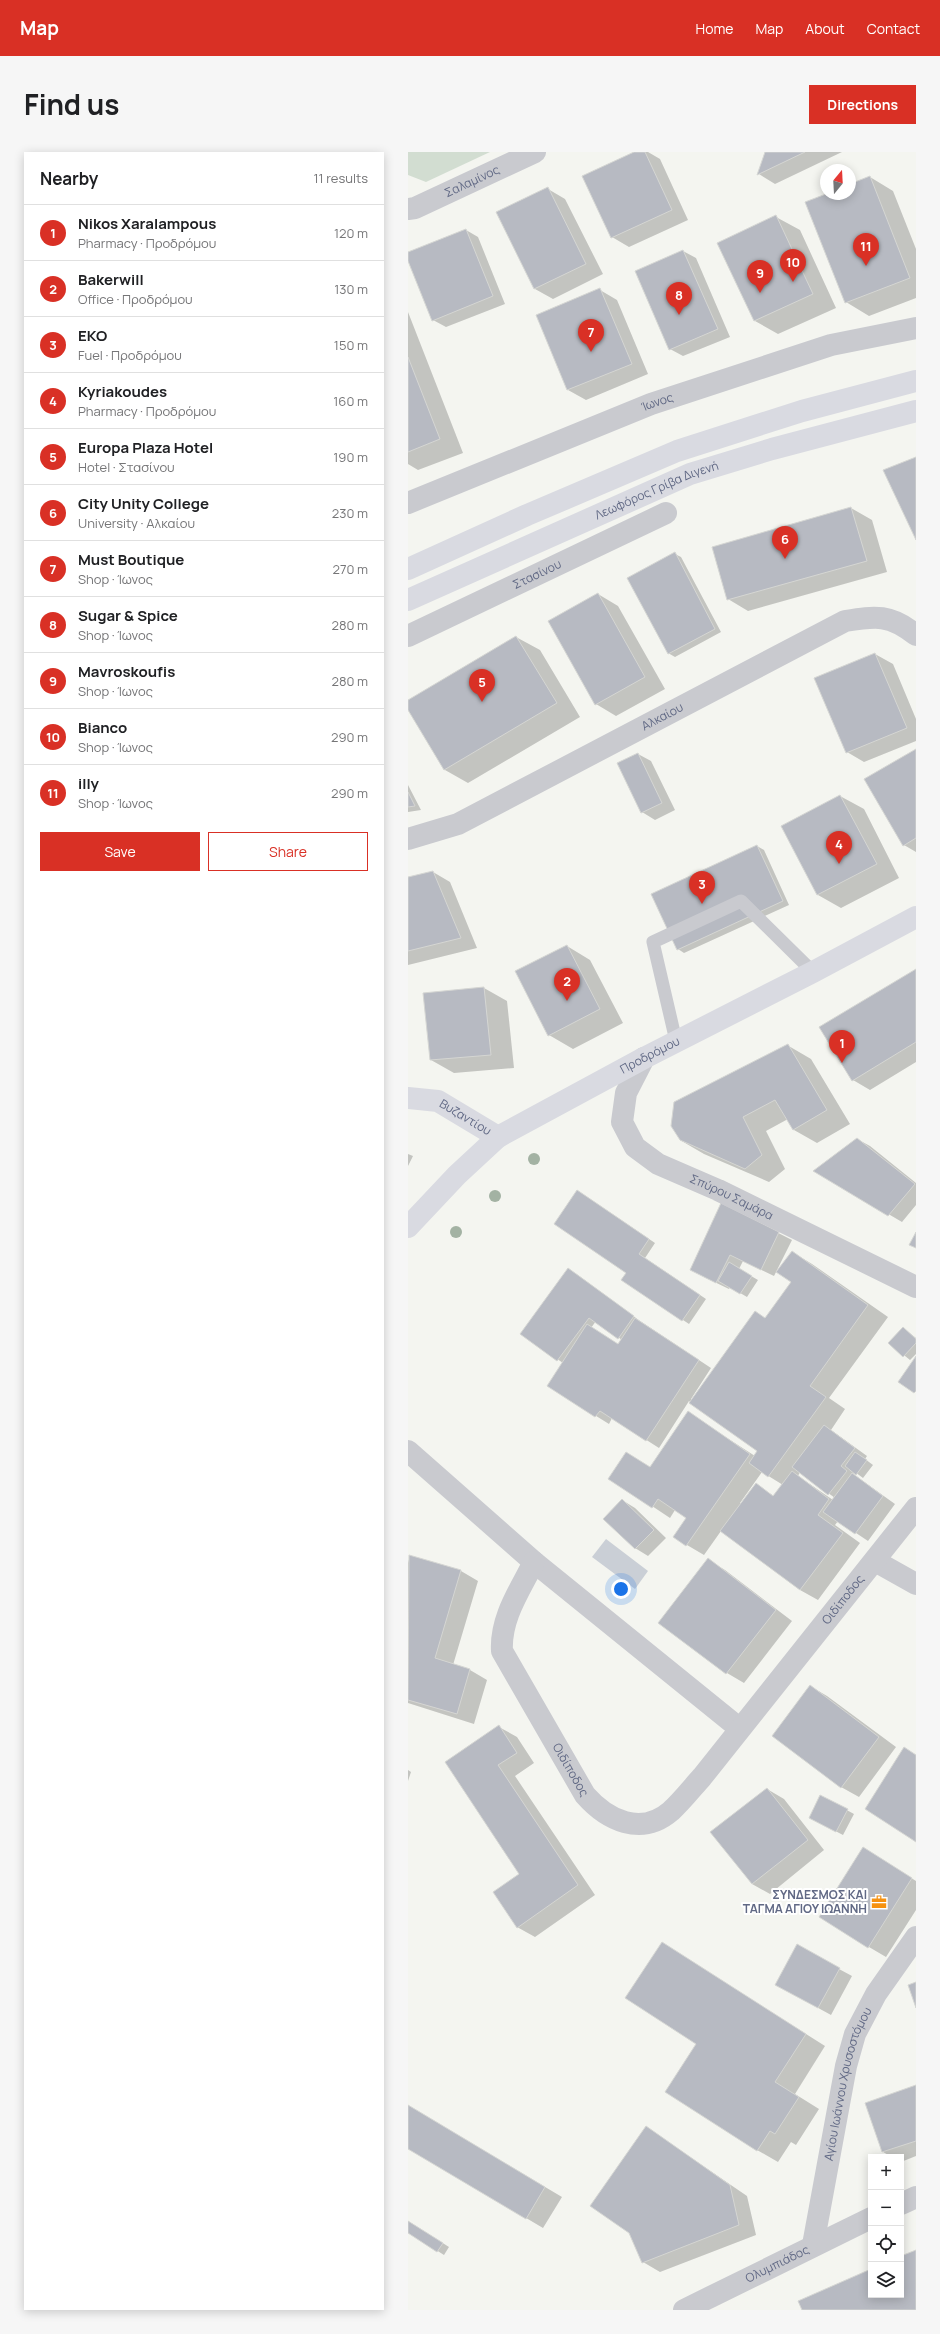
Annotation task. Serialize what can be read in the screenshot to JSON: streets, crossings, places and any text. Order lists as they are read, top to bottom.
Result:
{
  "streets": {
    "main road": ["Λεωφόρος Γρίβα Διγενή", "Προδρόμου", "Βυζαντίου"],
    "street": [
      "Σαλαμίνος",
      "Ίωνος",
      "Στασίνου",
      "Αλκαίου",
      "Σπύρου Σαμάρα",
      "Οιδίποδος",
      "Αγίου Ιωάννου Χρυσοστόμου",
      "Ολυμπιάδος"
    ]
  },
  "crossings": [
    ["Προδρόμου", "Βυζαντίου"],
    ["Προδρόμου", "Σπύρου Σαμάρα"],
    ["Αγίου Ιωάννου Χρυσοστόμου", "Ολυμπιάδος"]
  ],
  "places": {
    "office": ["ΣΥΝΔΕΣΜΟΣ ΚΑΙ ΤΑΓΜΑ ΑΓΙΟΥ ΙΩΑΝΝΗ"]
  },
  "north": "top",
  "page": {
    "header": "Map",
    "nav": [
      "Home",
      "Map",
      "About",
      "Contact"
    ],
    "title": "Find us",
    "buttons": [
      "Directions",
      ["Save", "Share"]
    ],
    "heading": ["Nearby", "11 results"],
    "list": [
      {
        "mark": "1",
        "name": "Nikos Xaralampous",
        "note": "Pharmacy · Προδρόμου",
        "value": "120 m"
      },
      {
        "mark": "2",
        "name": "Bakerwill",
        "note": "Office · Προδρόμου",
        "value": "130 m"
      },
      {
        "mark": "3",
        "name": "EKO",
        "note": "Fuel · Προδρόμου",
        "value": "150 m"
      },
      {
        "mark": "4",
        "name": "Kyriakoudes",
        "note": "Pharmacy · Προδρόμου",
        "value": "160 m"
      },
      {
        "mark": "5",
        "name": "Europa Plaza Hotel",
        "note": "Hotel · Στασίνου",
        "value": "190 m"
      },
      {
        "mark": "6",
        "name": "City Unity College",
        "note": "University · Αλκαίου",
        "value": "230 m"
      },
      {
        "mark": "7",
        "name": "Must Boutique",
        "note": "Shop · Ίωνος",
        "value": "270 m"
      },
      {
        "mark": "8",
        "name": "Sugar & Spice",
        "note": "Shop · Ίωνος",
        "value": "280 m"
      },
      {
        "mark": "9",
        "name": "Mavroskoufis",
        "note": "Shop · Ίωνος",
        "value": "280 m"
      },
      {
        "mark": "10",
        "name": "Bianco",
        "note": "Shop · Ίωνος",
        "value": "290 m"
      },
      {
        "mark": "11",
        "name": "illy",
        "note": "Shop · Ίωνος",
        "value": "290 m"
      }
    ],
    "pins": [
      "11",
      "10",
      "9",
      "8",
      "7",
      "6",
      "5",
      "4",
      "3",
      "2",
      "1"
    ],
    "map_buttons": ["+", "−"]
  }
}
